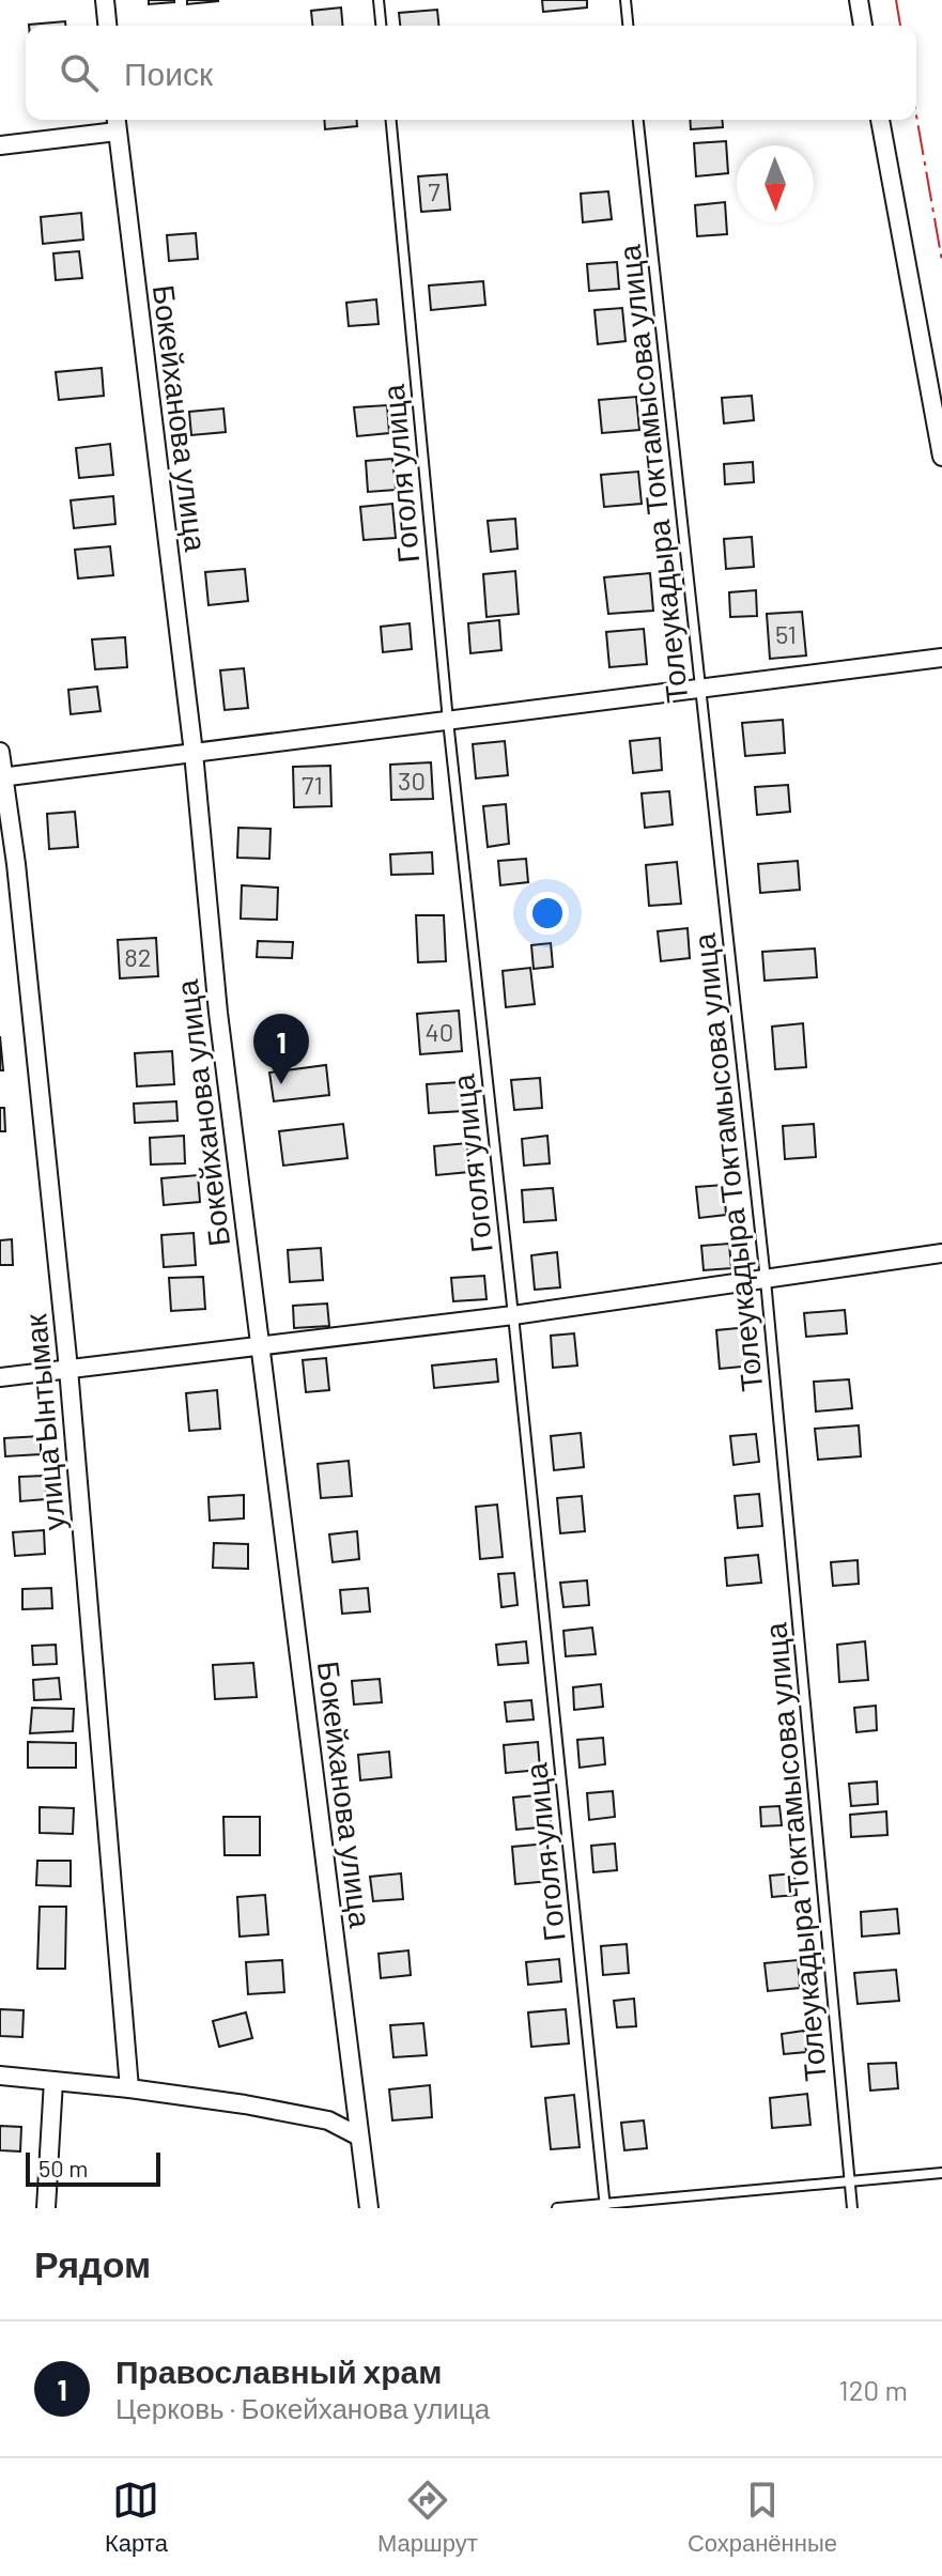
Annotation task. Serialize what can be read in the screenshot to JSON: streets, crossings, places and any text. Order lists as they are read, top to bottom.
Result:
{
  "streets": {
    "street": ["Бокейханова улица", "улица Ынтымак"],
    "lane": ["Гоголя улица", "Толеукадыра Токтамысова улица"]
  },
  "house_numbers": [
    "7",
    "51",
    "30",
    "71",
    "82",
    "40"
  ],
  "scale_bar": "50 m",
  "north": "bottom",
  "page": {
    "search": "Поиск",
    "pins": "1",
    "scale": "50 m",
    "heading": "Рядом",
    "list": [
      {
        "mark": "1",
        "name": "Православный храм",
        "note": "Церковь · Бокейханова улица",
        "value": "120 m"
      }
    ],
    "nav": ["Карта", "Маршрут", "Сохранённые"]
  }
}
